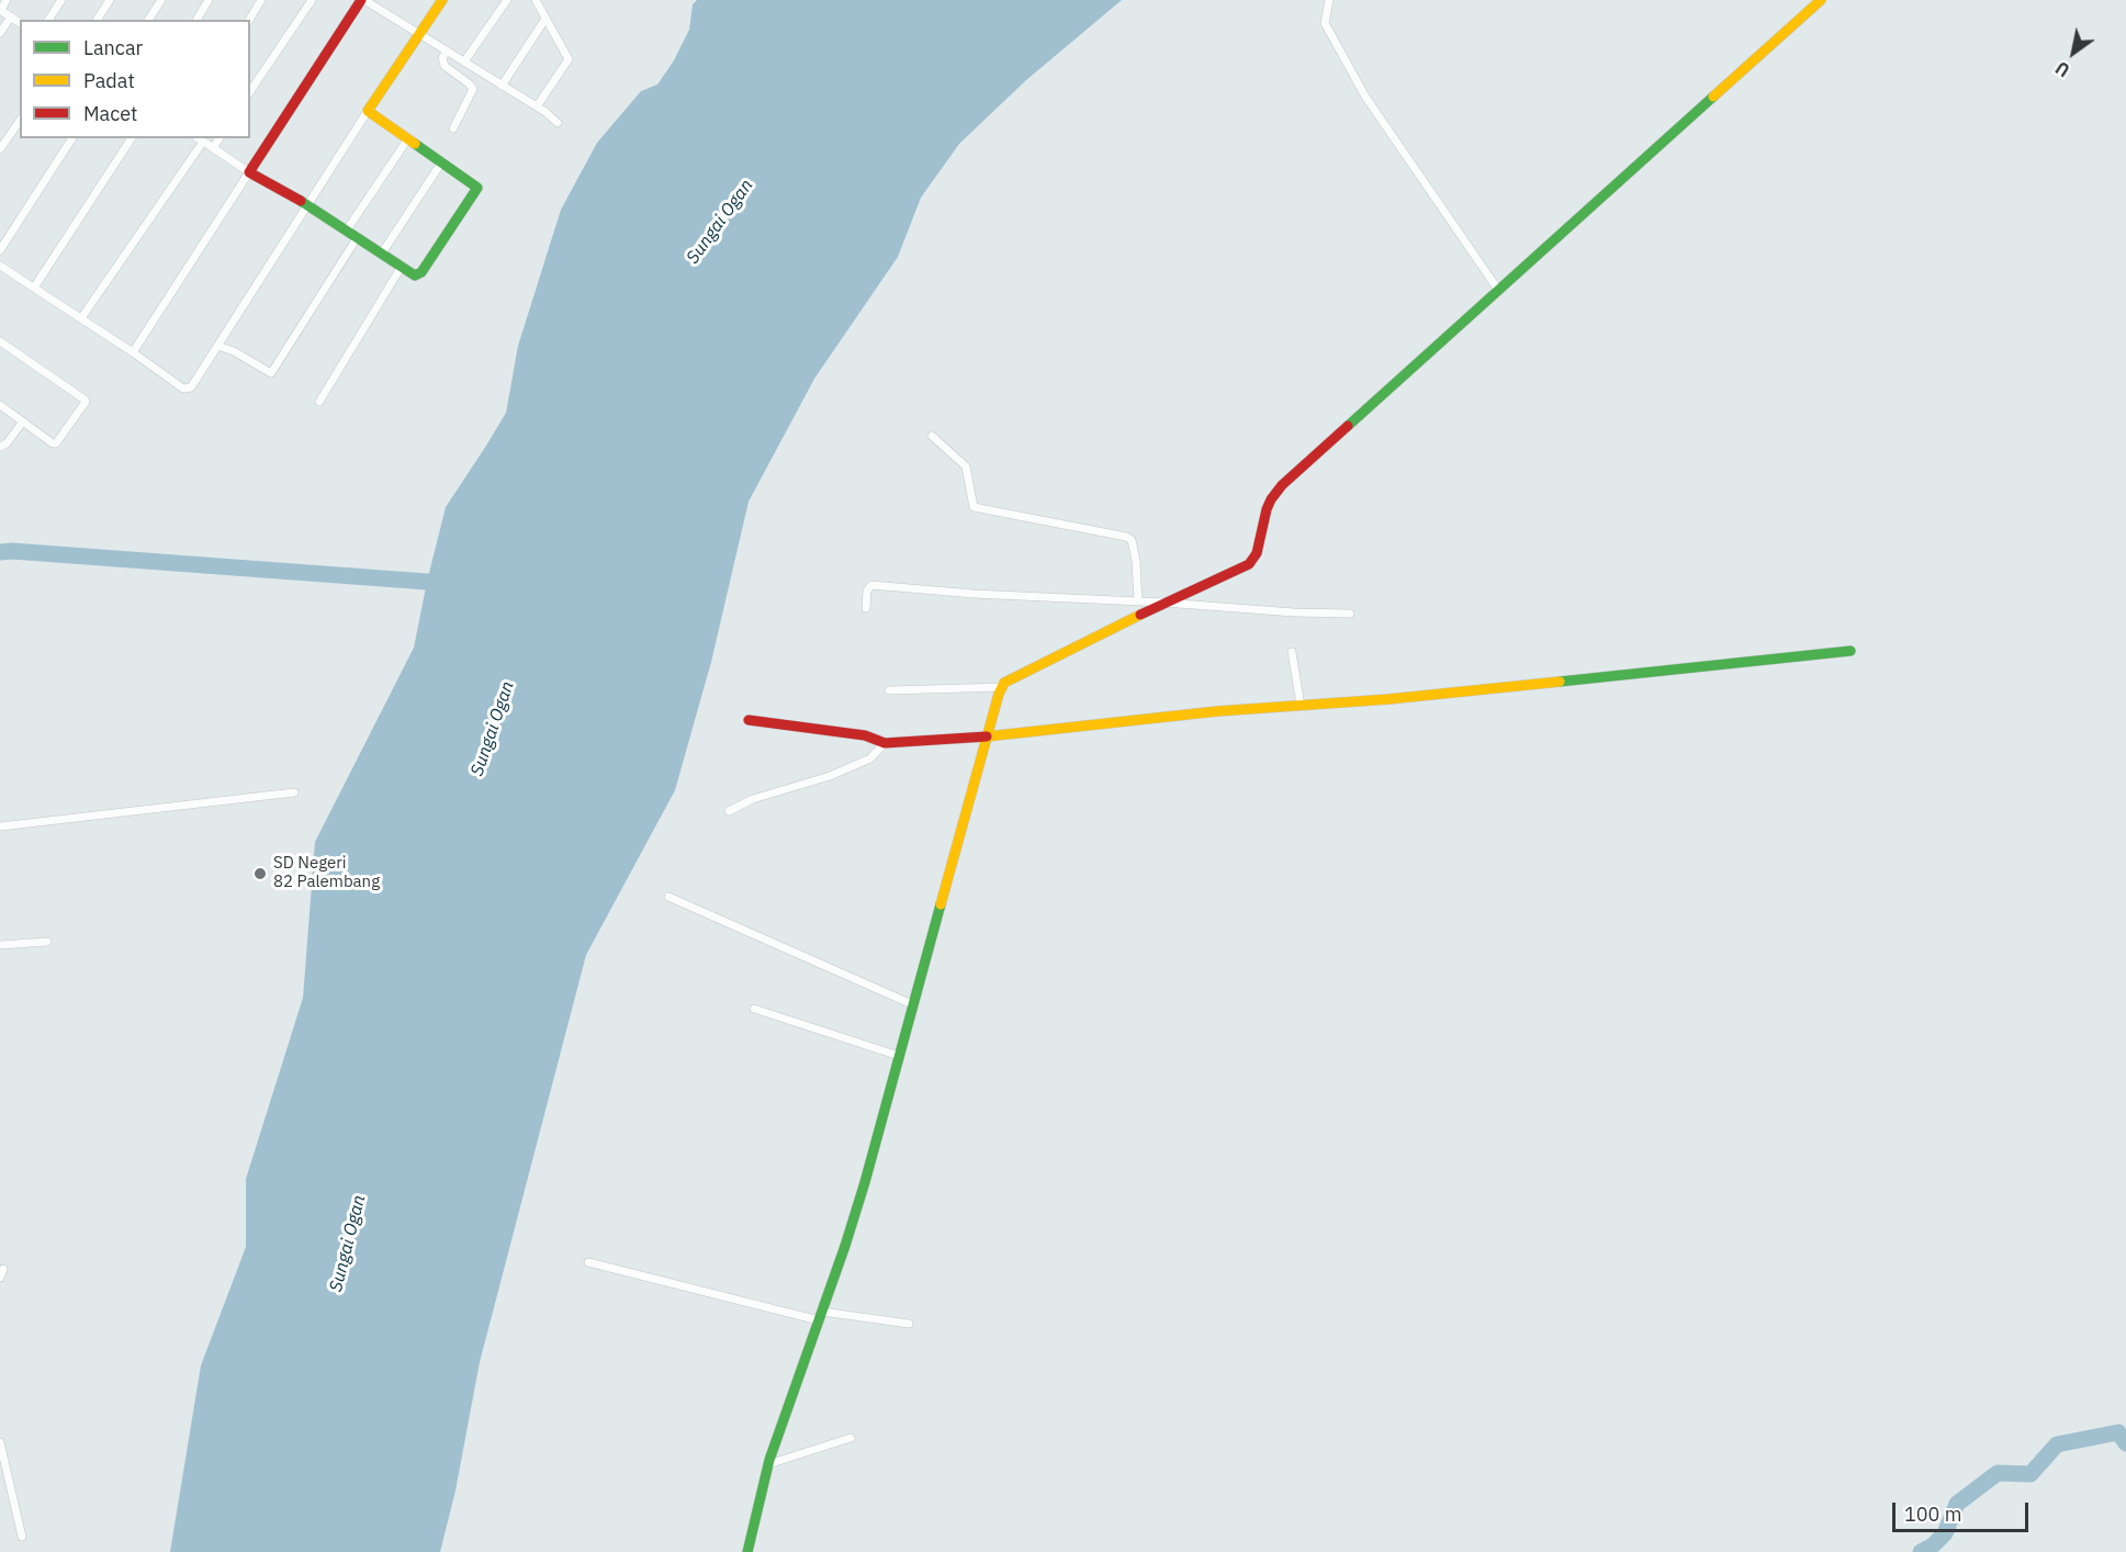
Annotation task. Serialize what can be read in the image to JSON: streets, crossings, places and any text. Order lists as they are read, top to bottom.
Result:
{
  "water": ["Sungai Ogan"],
  "places": ["SD Negeri 82 Palembang"],
  "legend": ["Lancar", "Padat", "Macet"],
  "scale_bar": "100 m",
  "north": "bottom left"
}
